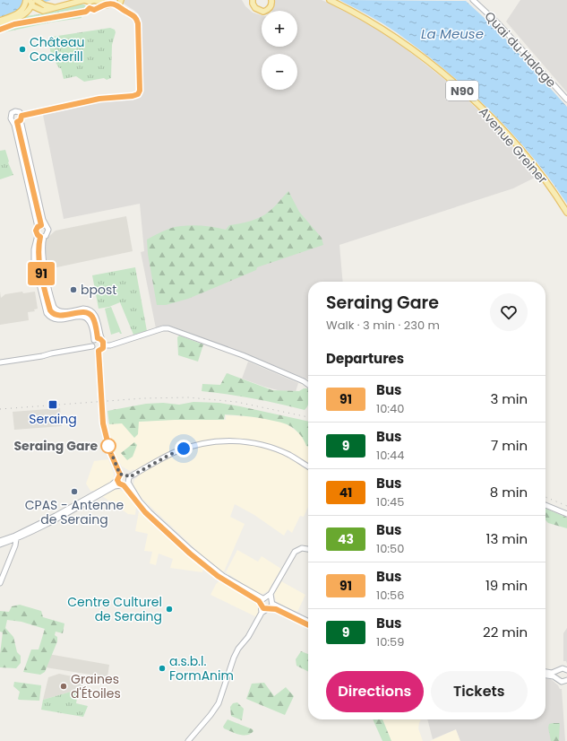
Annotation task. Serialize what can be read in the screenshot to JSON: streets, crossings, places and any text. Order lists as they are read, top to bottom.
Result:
{
  "streets": {
    "main road": ["Quai du Halage", "N90", "Avenue Greiner"]
  },
  "water": ["La Meuse"],
  "places": {
    "other": [
      "Château Cockerill",
      "bpost",
      "Seraing Gare",
      "CPAS - Antenne de Seraing",
      "Centre Culturel de Seraing",
      "a.s.b.l. FormAnim",
      "Graines d'Étoiles"
    ],
    "transit": ["Seraing"]
  },
  "lines": ["bus line 91"],
  "page": {
    "on_map": "91",
    "map_buttons": ["+", "−"],
    "heading": [
      ["Seraing Gare", "Walk · 3 min · 230 m"],
      "Departures"
    ],
    "list": [
      {
        "mark": "91",
        "name": "Bus",
        "note": "10:40",
        "value": "3 min"
      },
      {
        "mark": "9",
        "name": "Bus",
        "note": "10:44",
        "value": "7 min"
      },
      {
        "mark": "41",
        "name": "Bus",
        "note": "10:45",
        "value": "8 min"
      },
      {
        "mark": "43",
        "name": "Bus",
        "note": "10:50",
        "value": "13 min"
      },
      {
        "mark": "91",
        "name": "Bus",
        "note": "10:56",
        "value": "19 min"
      },
      {
        "mark": "9",
        "name": "Bus",
        "note": "10:59",
        "value": "22 min"
      }
    ],
    "buttons": ["Directions", "Tickets"]
  }
}
